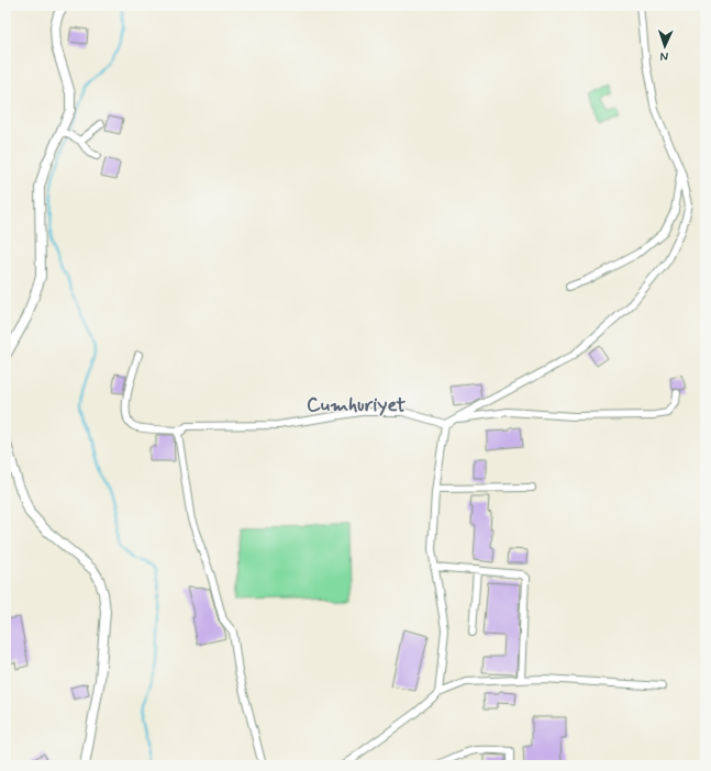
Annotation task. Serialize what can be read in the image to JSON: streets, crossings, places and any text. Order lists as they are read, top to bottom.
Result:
{
  "districts": ["Cumhuriyet"],
  "north": "bottom"
}
